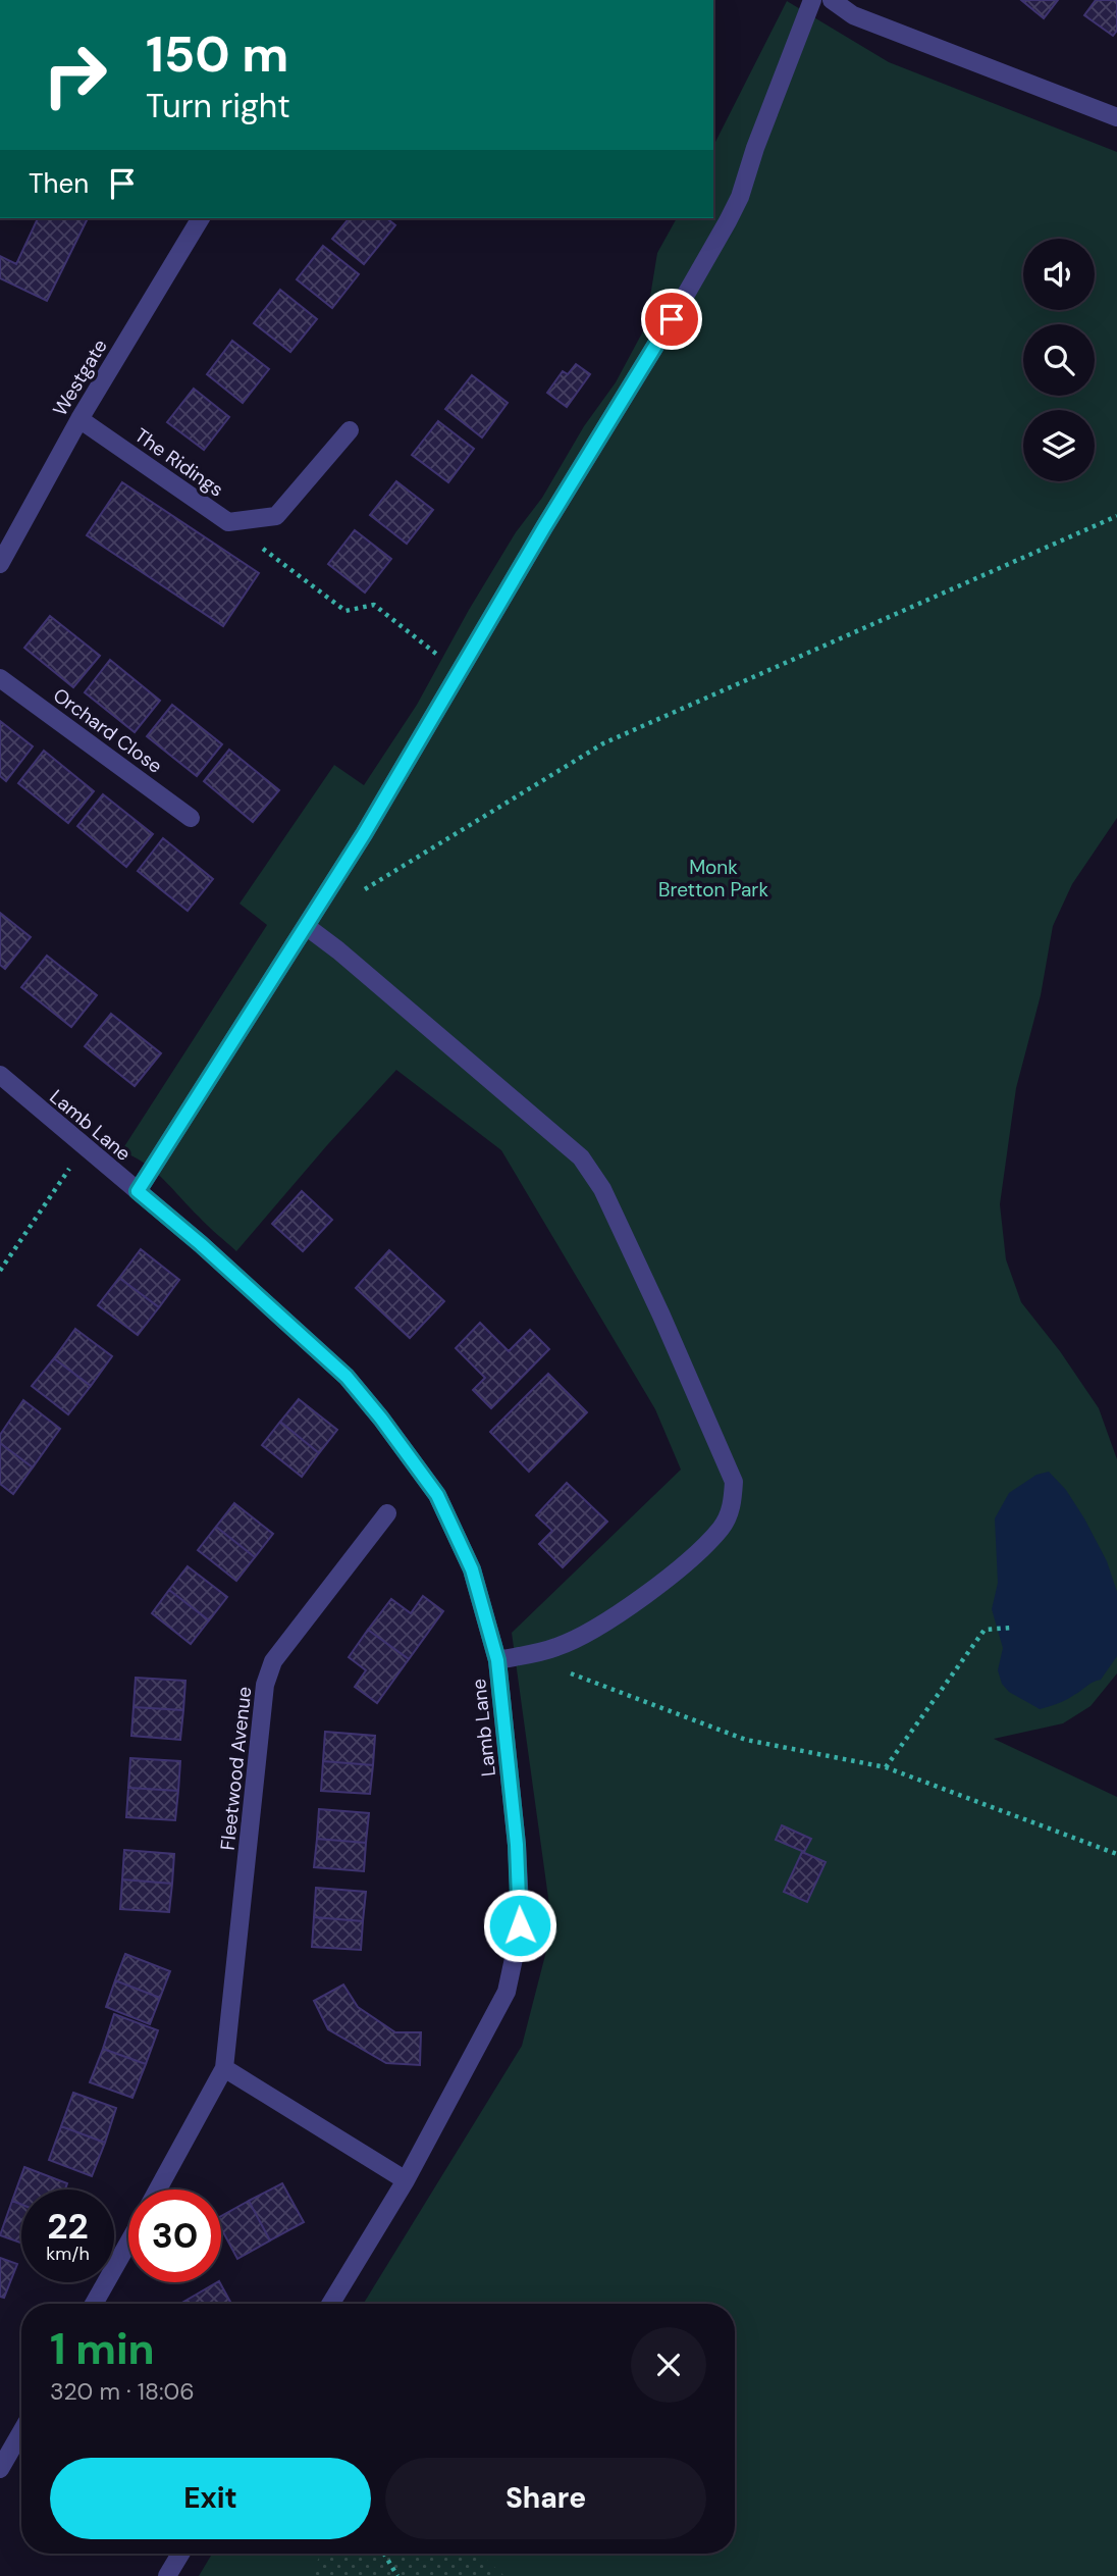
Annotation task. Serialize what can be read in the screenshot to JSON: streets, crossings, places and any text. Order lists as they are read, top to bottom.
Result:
{
  "streets": {
    "street": [
      "Westgate",
      "The Ridings",
      "Orchard Close",
      "Lamb Lane",
      "Fleetwood Avenue"
    ]
  },
  "crossings": [
    ["Westgate", "The Ridings"]
  ],
  "parks": ["Monk Bretton Park"],
  "page": {
    "turn": ["150 m", "Turn right"],
    "then": "Then",
    "speed": "22 km/h",
    "limit": "30",
    "heading": ["1 min", "320 m · 18:06"],
    "buttons": ["Exit", "Share"]
  }
}
